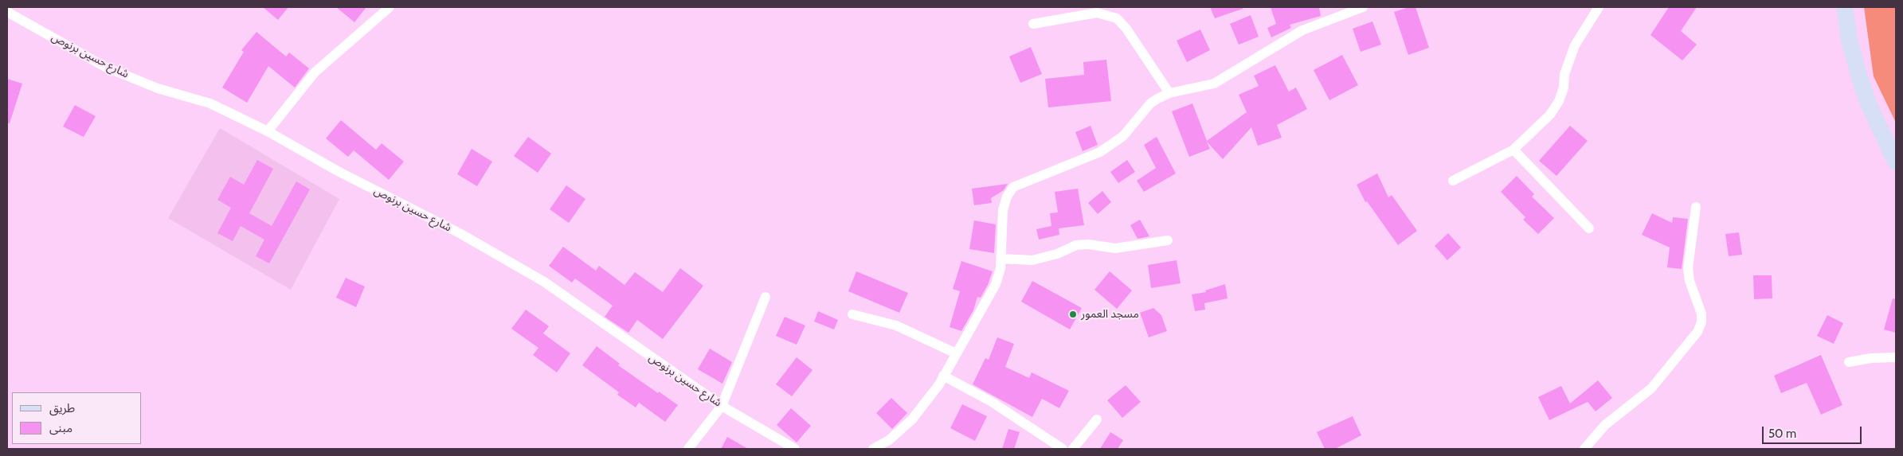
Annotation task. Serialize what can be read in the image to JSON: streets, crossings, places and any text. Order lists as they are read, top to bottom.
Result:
{
  "streets": {
    "street": ["شارع حسين برنوص"]
  },
  "places": ["مسجد العمور"],
  "legend": ["طريق", "مبنى"],
  "scale_bar": "50 m"
}
